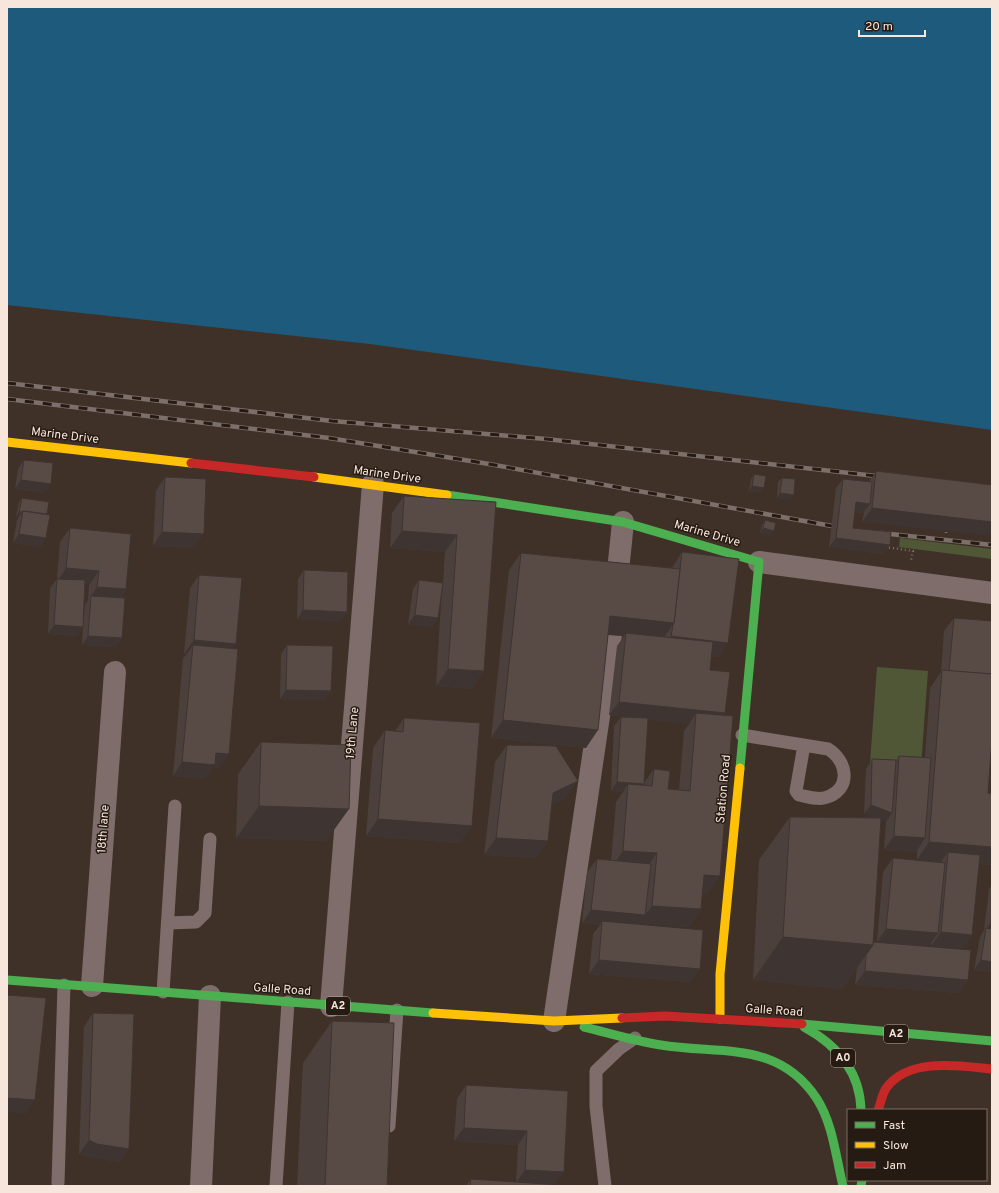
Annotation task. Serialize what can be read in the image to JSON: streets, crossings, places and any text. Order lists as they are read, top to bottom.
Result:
{
  "streets": {
    "main road": [
      "Marine Drive",
      "Station Road",
      "Galle Road",
      "A2",
      "A0"
    ],
    "street": ["19th Lane", "18th lane"]
  },
  "crossings": [
    ["Marine Drive", "19th Lane"],
    ["Marine Drive", "Station Road"],
    ["19th Lane", "Galle Road"],
    ["Station Road", "Galle Road"],
    ["18th lane", "Galle Road"],
    ["Galle Road", "A0"]
  ],
  "legend": ["Fast", "Slow", "Jam"],
  "scale_bar": "20 m"
}
